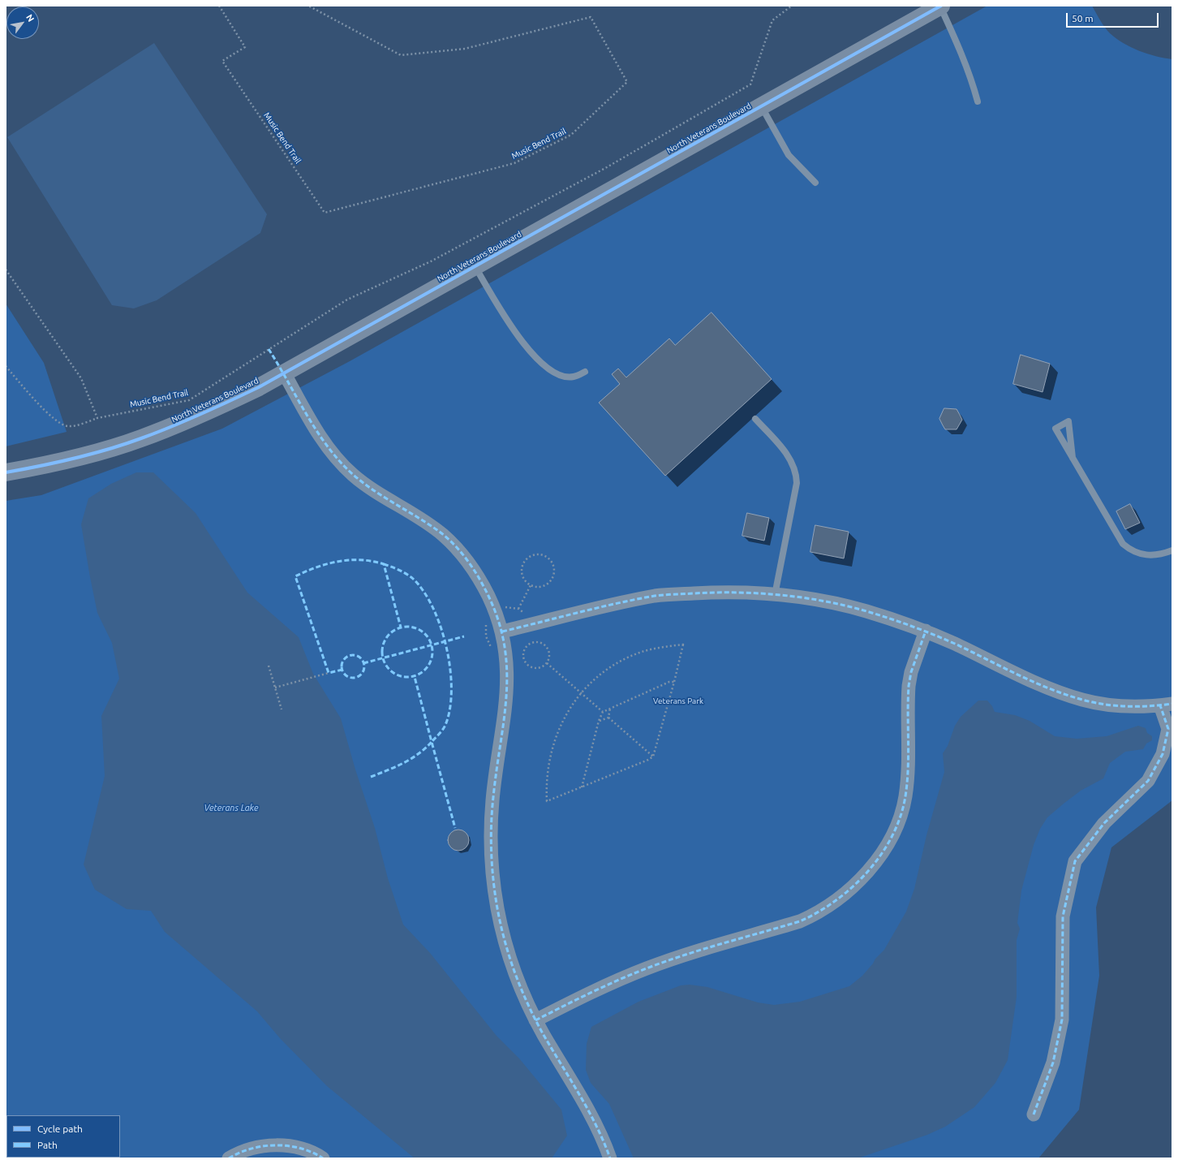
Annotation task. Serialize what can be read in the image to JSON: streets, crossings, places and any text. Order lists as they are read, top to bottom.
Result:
{
  "streets": {
    "street": ["North Veterans Boulevard"],
    "path": ["Music Bend Trail"]
  },
  "water": ["Veterans Lake"],
  "parks": ["Veterans Park"],
  "legend": ["Cycle path", "Path"],
  "scale_bar": "50 m",
  "north": "top right"
}
